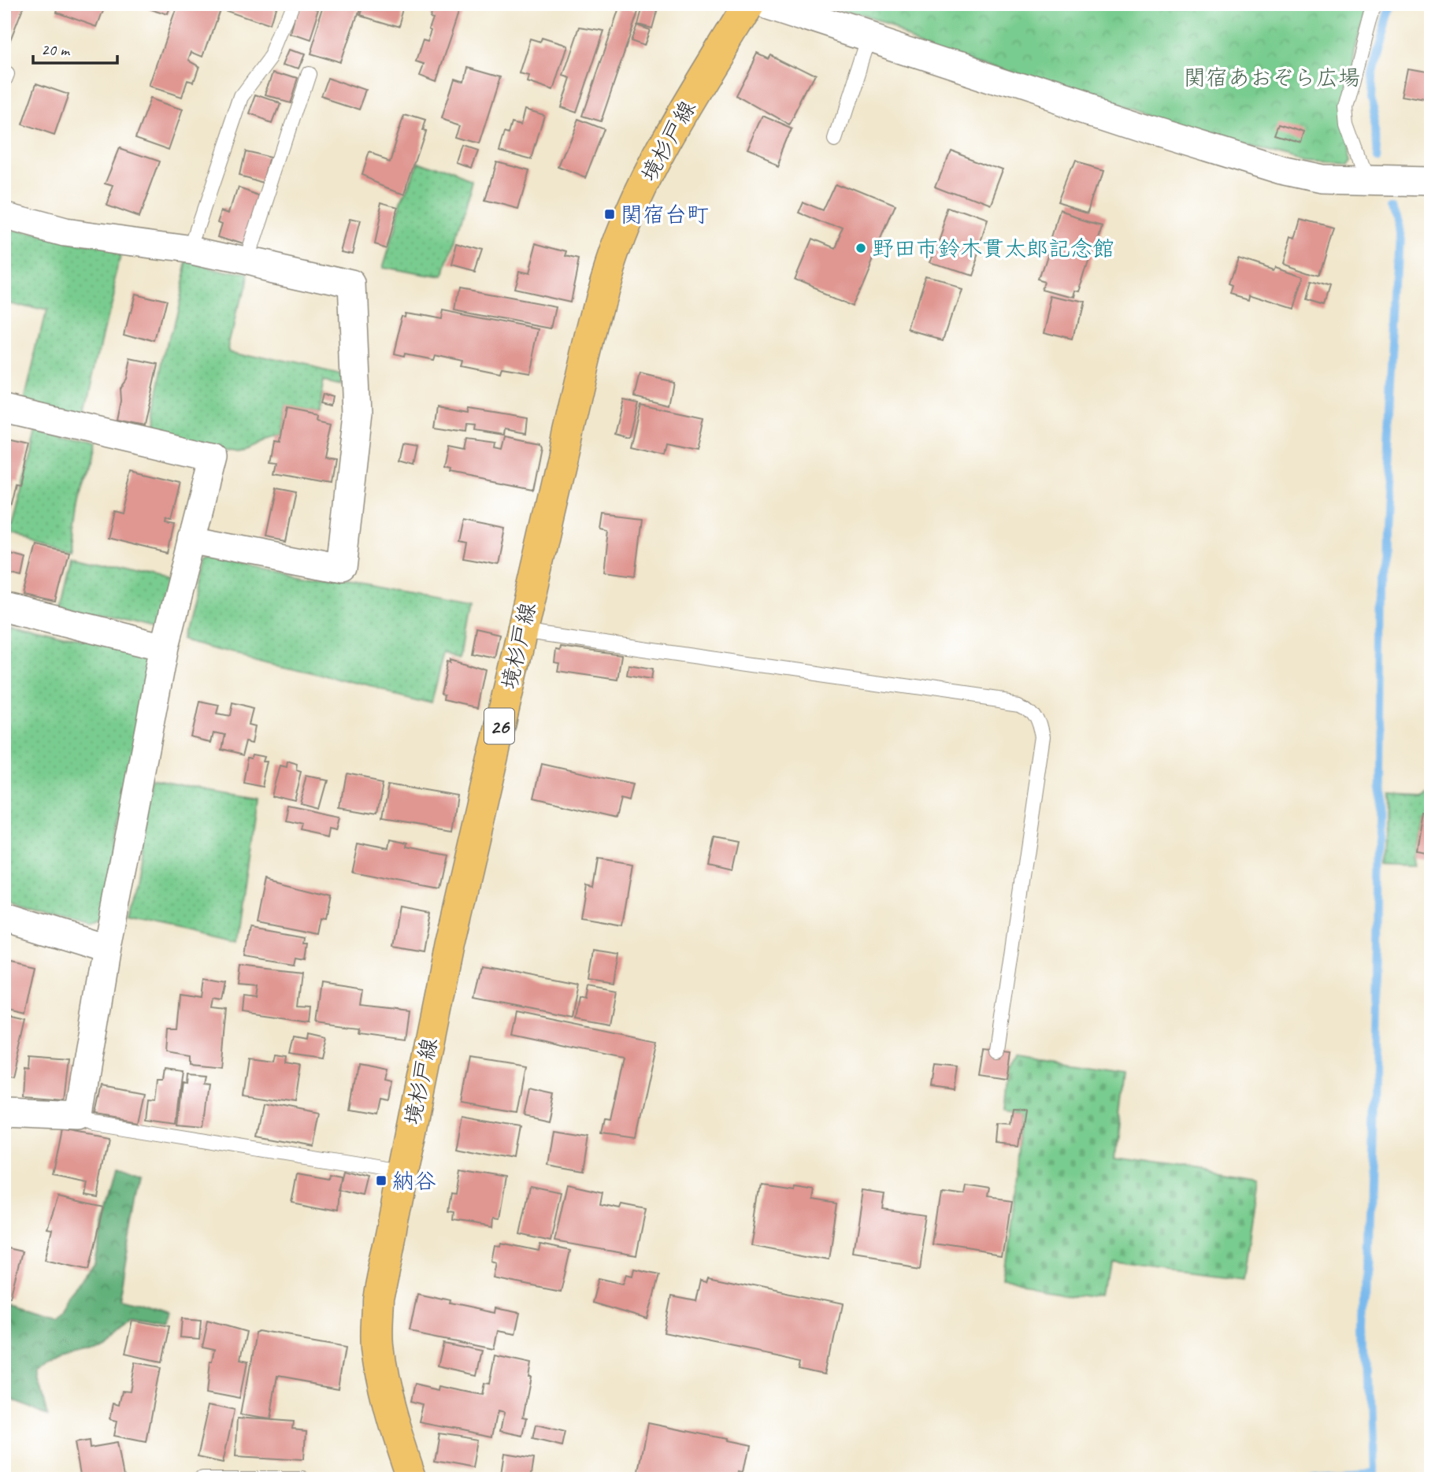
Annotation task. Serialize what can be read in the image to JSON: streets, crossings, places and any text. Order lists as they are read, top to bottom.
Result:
{
  "streets": {
    "main road": ["境杉戸線", "26"]
  },
  "parks": ["関宿あおぞら広場"],
  "places": {
    "transit": ["関宿台町", "納谷"],
    "other": ["野田市鈴木貫太郎記念館"]
  },
  "scale_bar": "20 m"
}
